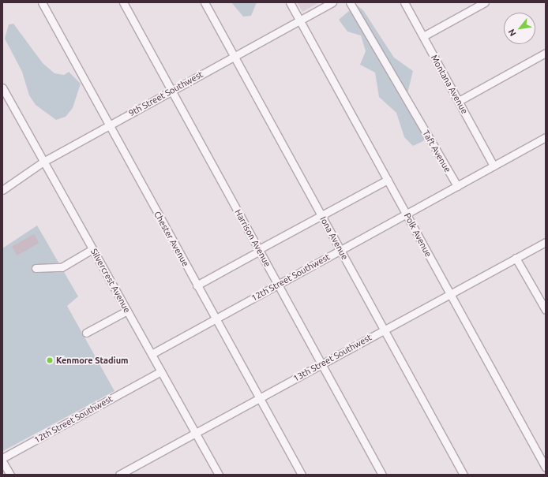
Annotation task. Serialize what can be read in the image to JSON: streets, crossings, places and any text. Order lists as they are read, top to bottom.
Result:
{
  "streets": {
    "street": [
      "Montana Avenue",
      "9th Street Southwest",
      "Taft Avenue",
      "Polk Avenue",
      "Harrison Avenue",
      "Iona Avenue",
      "Chester Avenue",
      "12th Street Southwest",
      "Silvercrest Avenue",
      "13th Street Southwest"
    ]
  },
  "crossings": [
    ["Montana Avenue", "12th Street Southwest"],
    ["9th Street Southwest", "Polk Avenue"],
    ["9th Street Southwest", "Harrison Avenue"],
    ["9th Street Southwest", "Iona Avenue"],
    ["9th Street Southwest", "Chester Avenue"],
    ["9th Street Southwest", "Silvercrest Avenue"],
    ["Taft Avenue", "12th Street Southwest"],
    ["Polk Avenue", "12th Street Southwest"],
    ["Polk Avenue", "13th Street Southwest"],
    ["Harrison Avenue", "12th Street Southwest"],
    ["Harrison Avenue", "13th Street Southwest"],
    ["Iona Avenue", "12th Street Southwest"],
    ["Iona Avenue", "13th Street Southwest"],
    ["Chester Avenue", "12th Street Southwest"],
    ["Chester Avenue", "13th Street Southwest"],
    ["12th Street Southwest", "Silvercrest Avenue"],
    ["Silvercrest Avenue", "13th Street Southwest"]
  ],
  "places": ["Kenmore Stadium"],
  "north": "bottom left"
}
